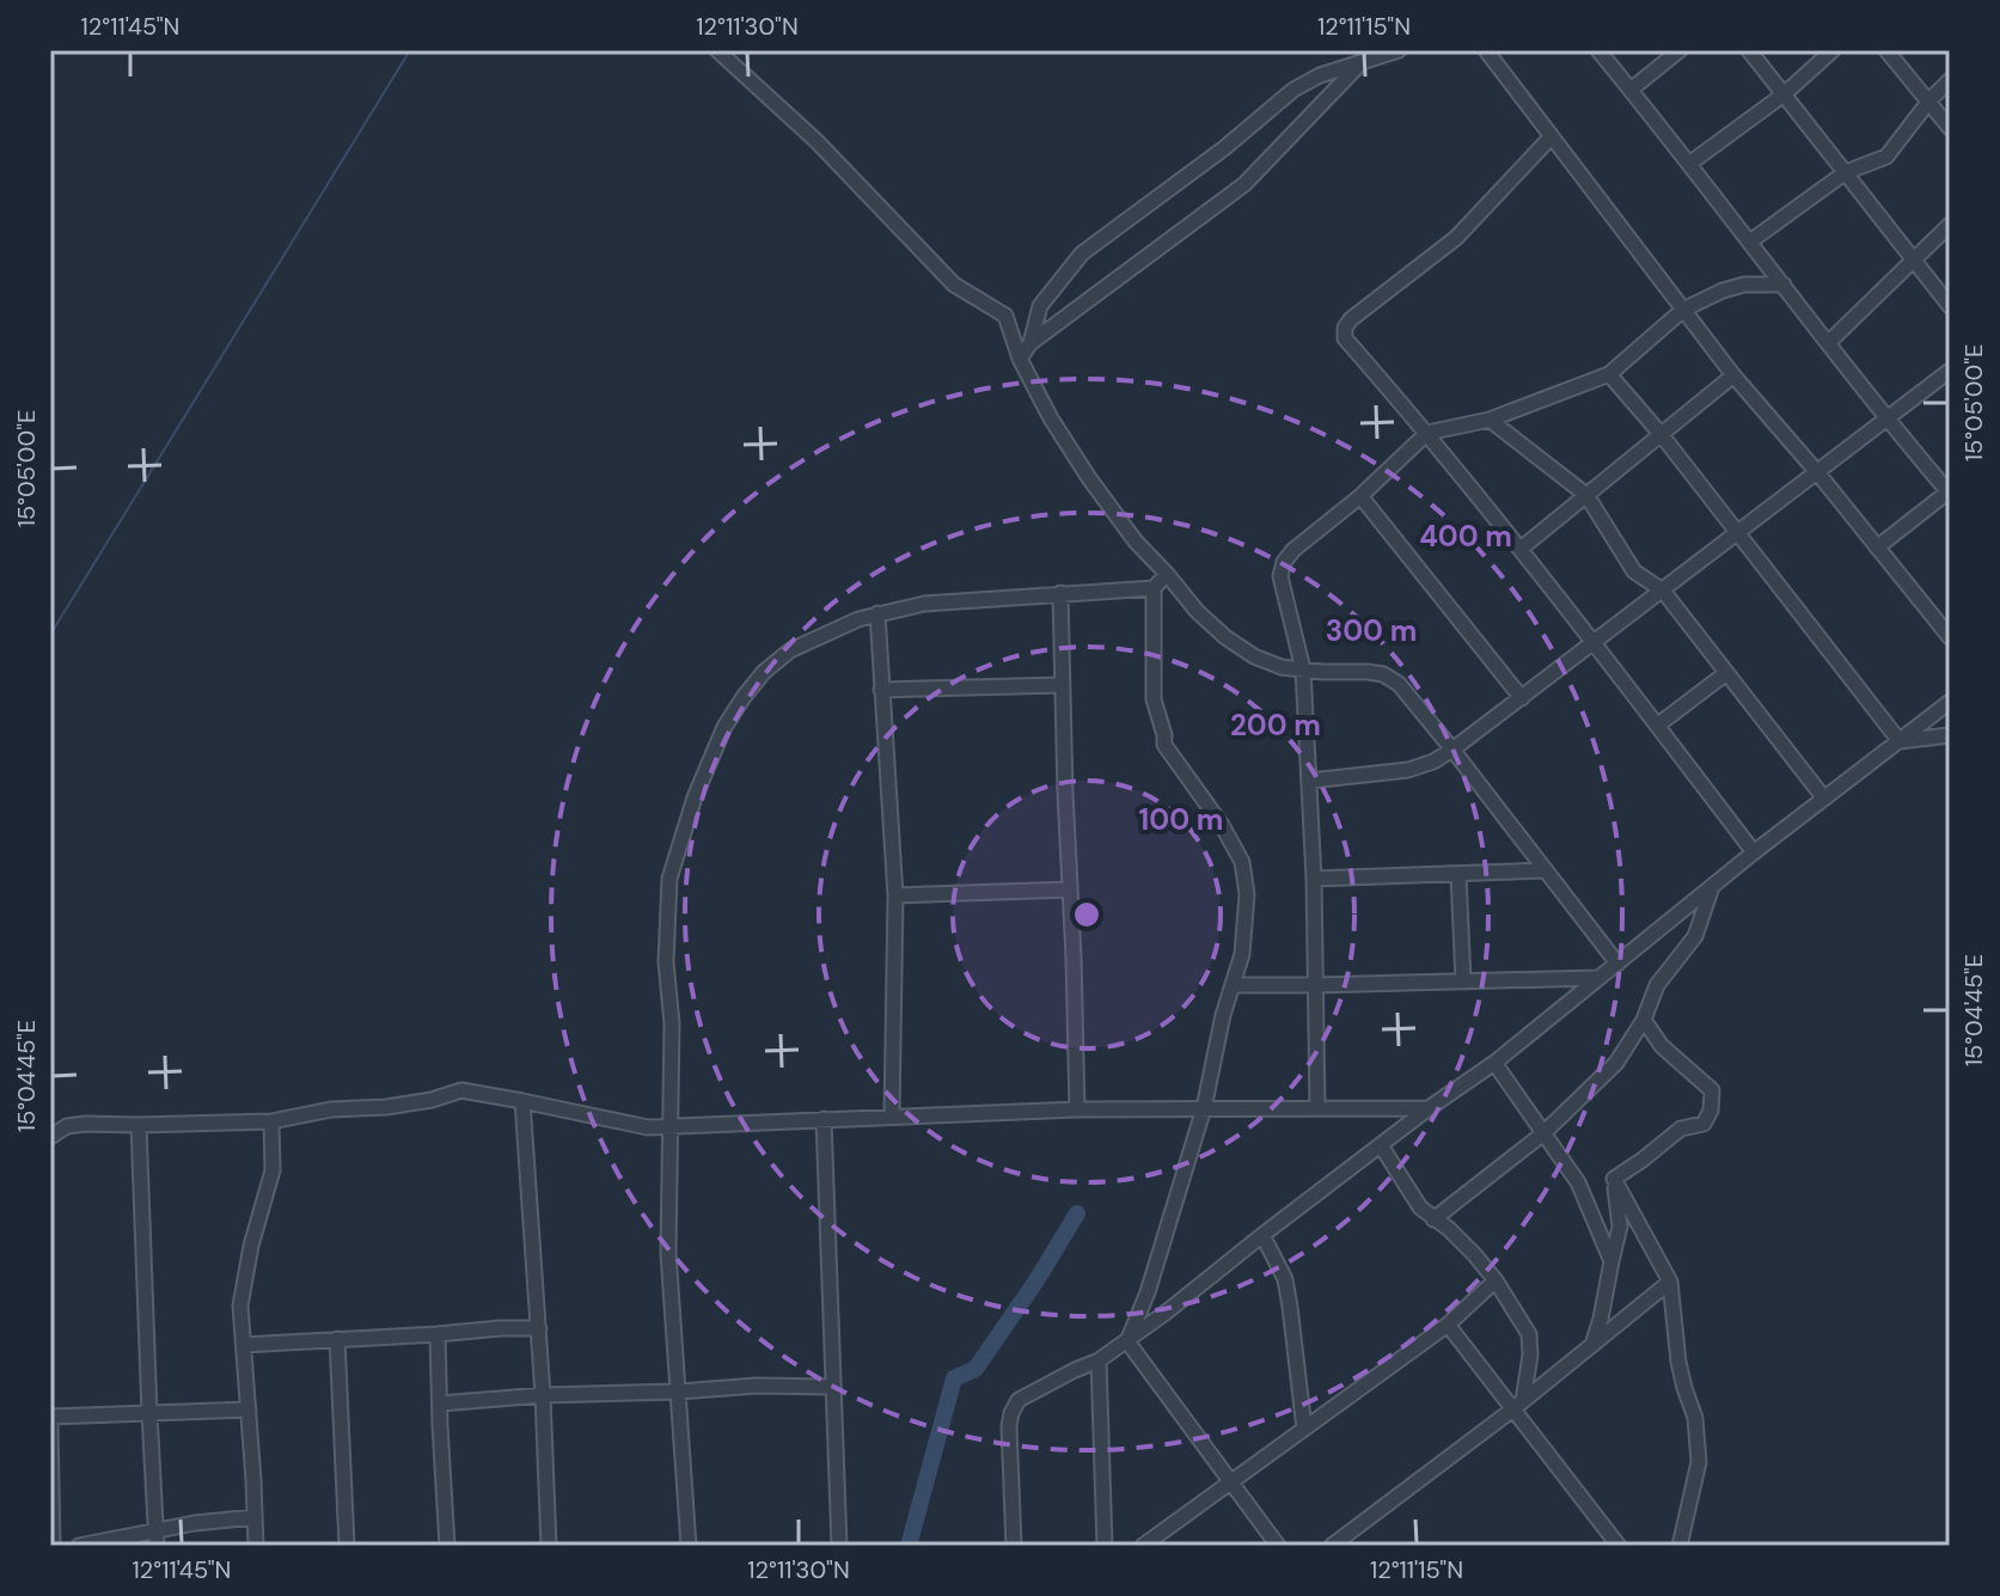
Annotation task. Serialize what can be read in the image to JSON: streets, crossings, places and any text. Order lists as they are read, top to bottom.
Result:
{
  "coordinates": [
    "12°11'45\"N",
    "12°11'30\"N",
    "12°11'15\"N",
    "15°05'00\"E",
    "15°04'45\"E"
  ],
  "rings": [
    "400 m",
    "300 m",
    "200 m",
    "100 m"
  ]
}
